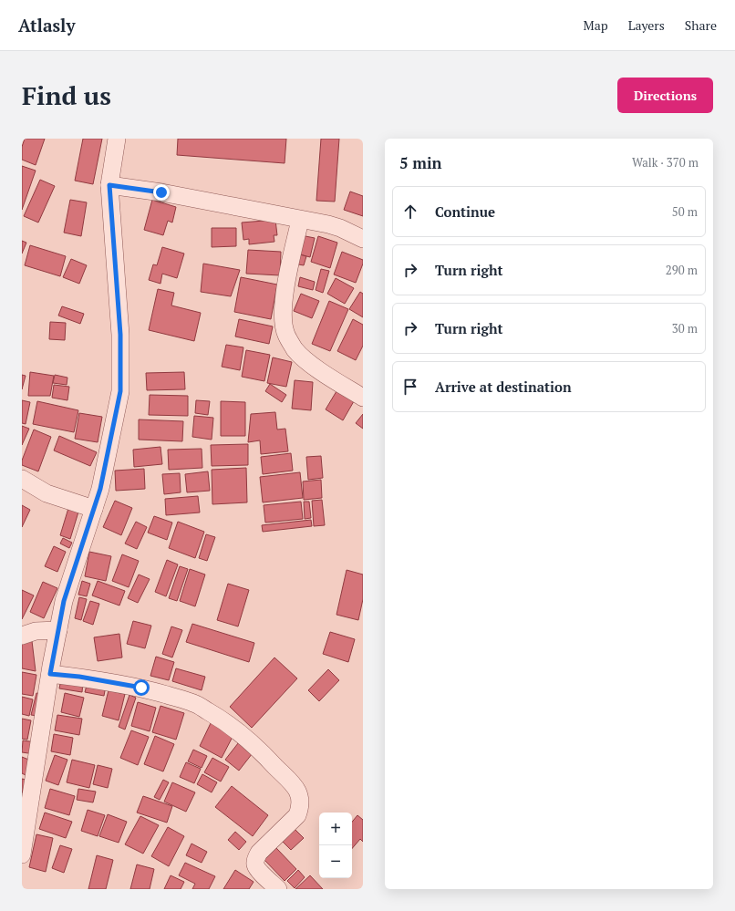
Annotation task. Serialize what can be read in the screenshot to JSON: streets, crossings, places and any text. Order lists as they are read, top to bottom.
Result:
{
  "page": {
    "header": "Atlasly",
    "nav": ["Map", "Layers", "Share"],
    "buttons": "Directions",
    "title": "Find us",
    "heading": ["5 min", "Walk · 370 m"],
    "list": [
      ["Continue", "50 m"],
      ["Turn right", "290 m"],
      ["Turn right", "30 m"],
      "Arrive at destination"
    ],
    "map_buttons": ["+", "−"]
  }
}
